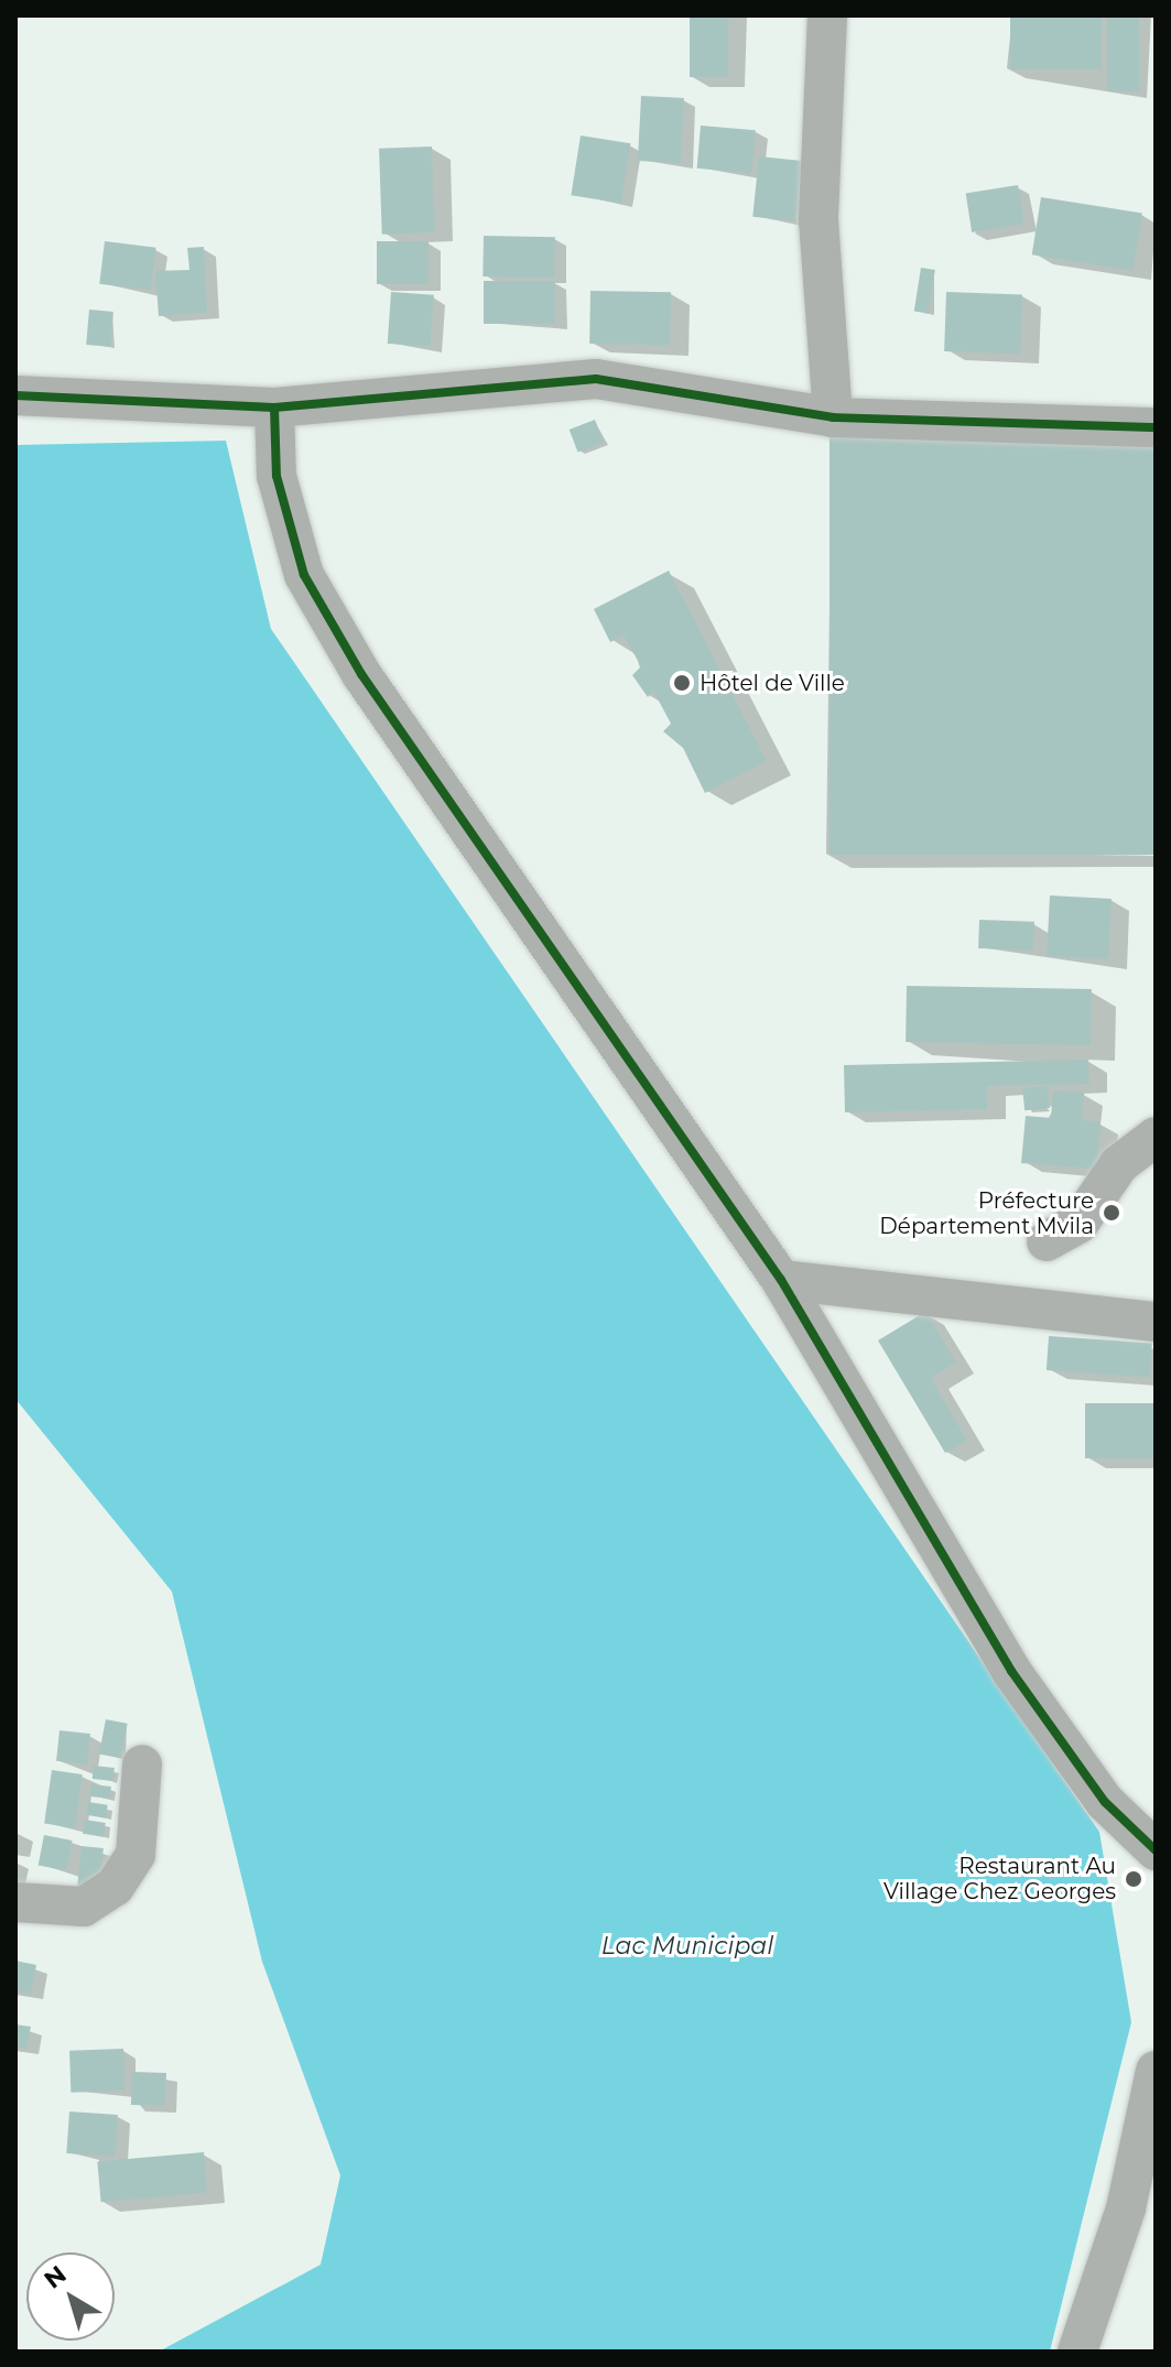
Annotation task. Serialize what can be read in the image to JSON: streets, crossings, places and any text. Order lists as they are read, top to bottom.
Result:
{
  "water": ["Lac Municipal"],
  "places": ["Hôtel de Ville", "Préfecture Département Mvila", "Restaurant Au Village Chez Georges"],
  "north": "top left"
}
